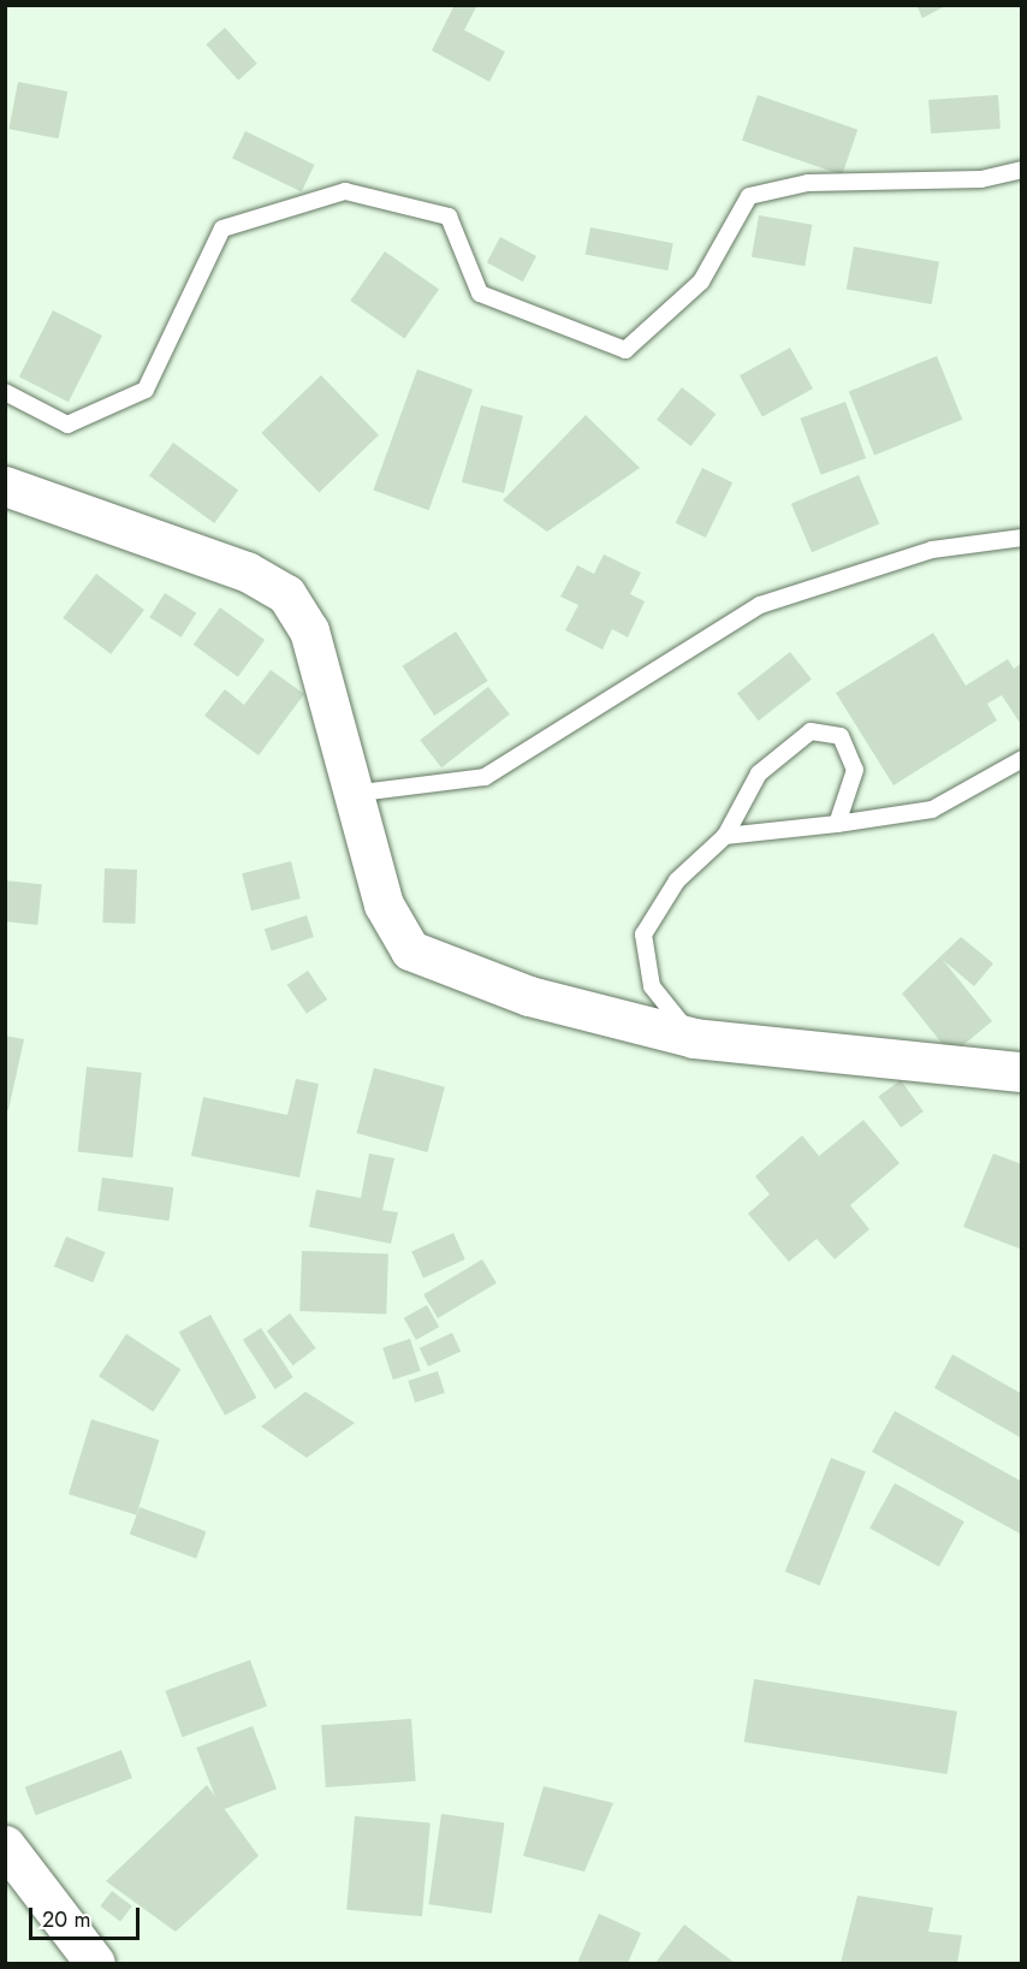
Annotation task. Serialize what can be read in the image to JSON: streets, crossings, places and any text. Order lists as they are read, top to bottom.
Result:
{
  "scale_bar": "20 m"
}
